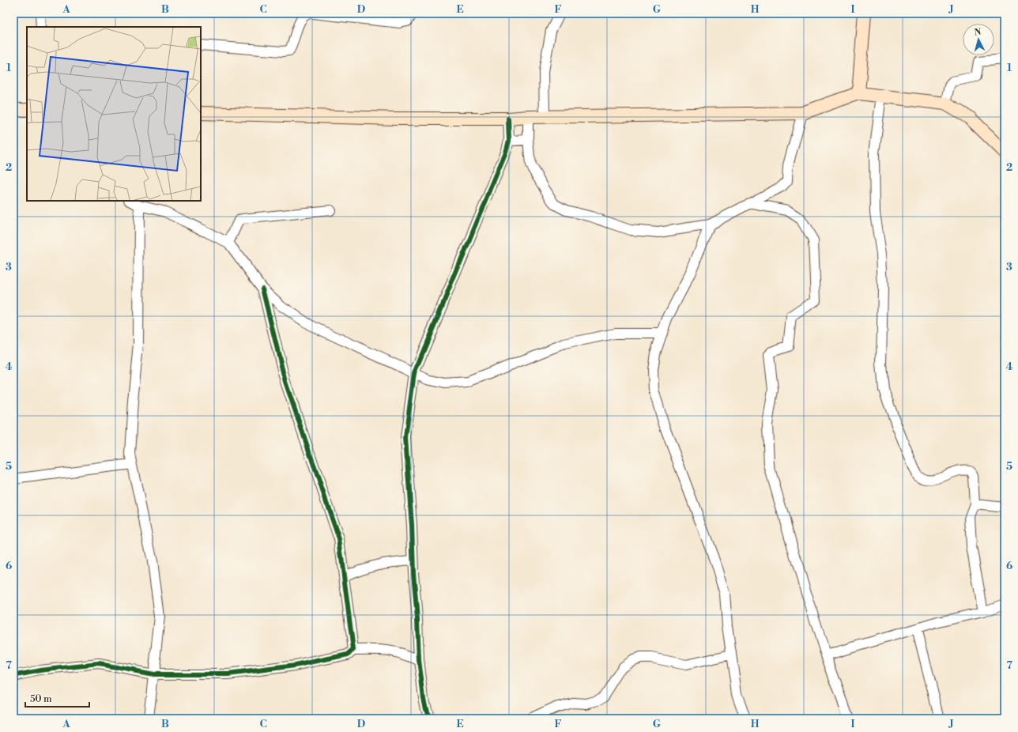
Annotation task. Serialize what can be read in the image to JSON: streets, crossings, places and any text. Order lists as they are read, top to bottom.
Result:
{
  "scale_bar": "50 m",
  "north": "top",
  "grid": {
    "columns": [
      "A",
      "B",
      "C",
      "D",
      "E",
      "F",
      "G",
      "H",
      "I",
      "J"
    ],
    "rows": [
      "1",
      "2",
      "3",
      "4",
      "5",
      "6",
      "7"
    ]
  }
}
